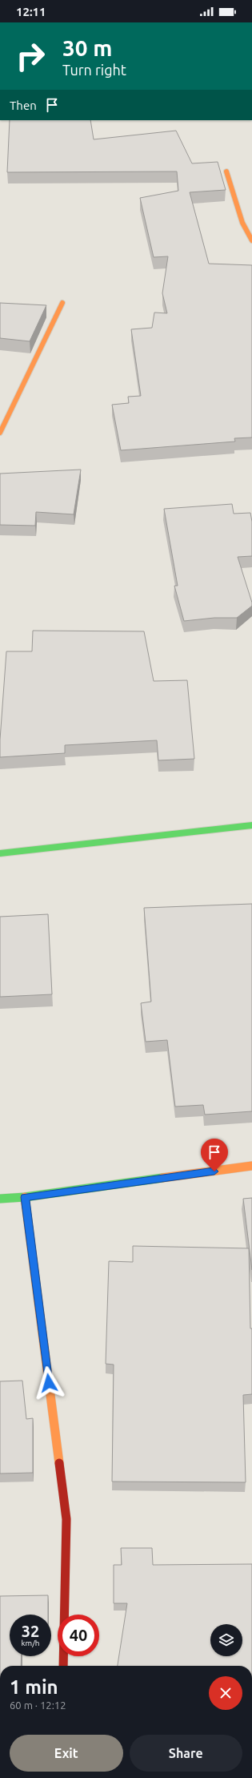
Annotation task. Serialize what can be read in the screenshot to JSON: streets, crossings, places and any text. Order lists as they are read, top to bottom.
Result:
{
  "page": {
    "status": "12:11",
    "turn": ["30 m", "Turn right"],
    "then": "Then",
    "speed": "32 km/h",
    "limit": "40",
    "heading": ["1 min", "60 m · 12:12"],
    "buttons": ["Exit", "Share"]
  }
}
